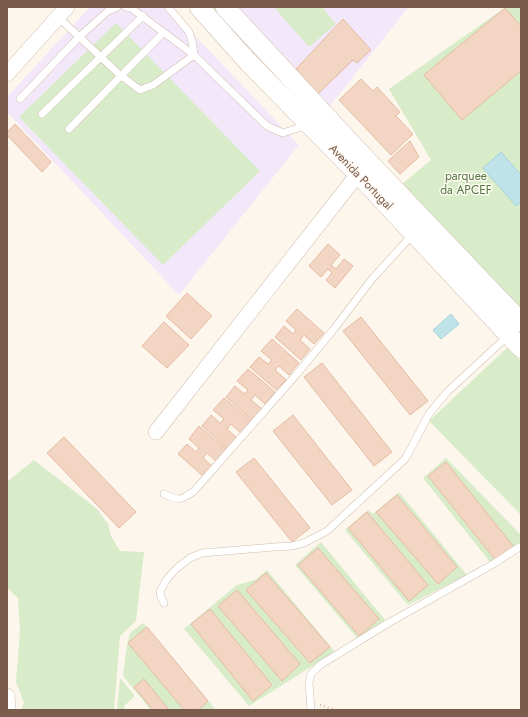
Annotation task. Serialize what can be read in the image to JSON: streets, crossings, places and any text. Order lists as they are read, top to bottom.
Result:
{
  "streets": {
    "street": ["Avenida Portugal"]
  },
  "parks": ["parquee da APCEF"]
}
